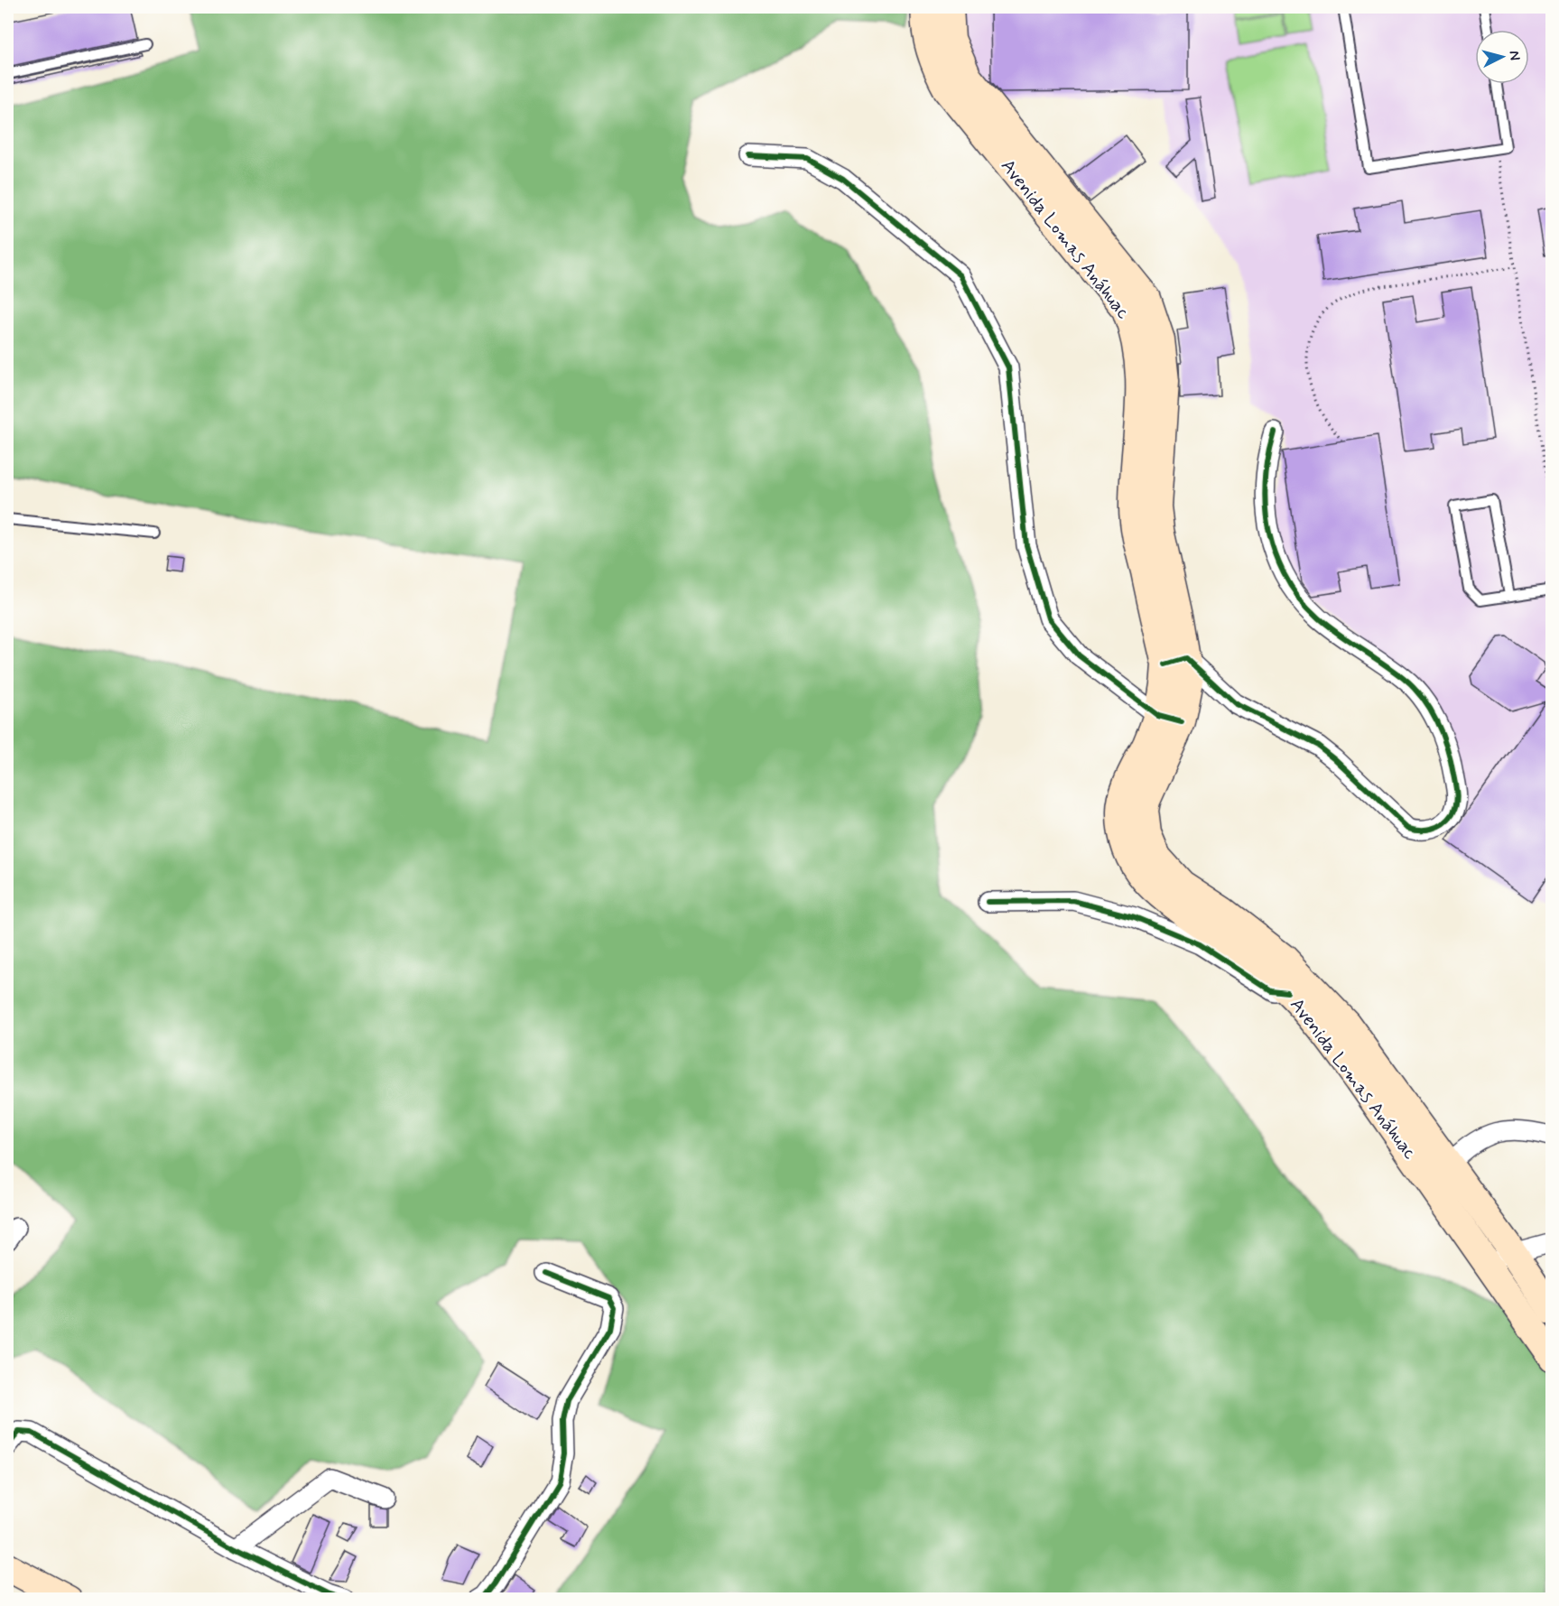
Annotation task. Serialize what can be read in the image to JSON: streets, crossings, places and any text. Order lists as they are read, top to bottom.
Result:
{
  "streets": {
    "main road": ["Avenida Lomas Anáhuac"]
  },
  "north": "right"
}
